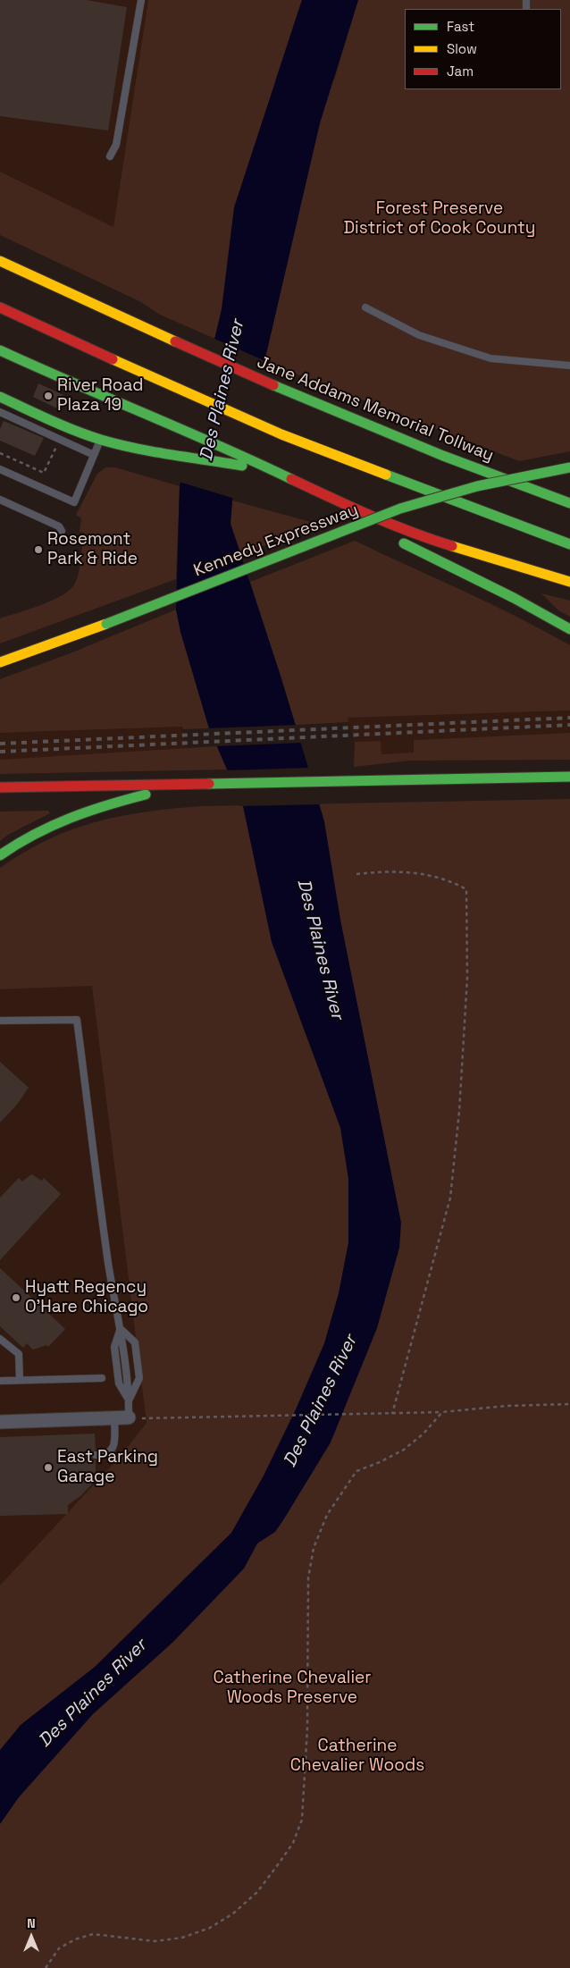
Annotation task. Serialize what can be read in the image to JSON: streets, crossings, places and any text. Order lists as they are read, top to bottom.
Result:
{
  "streets": {
    "highway": ["Jane Addams Memorial Tollway", "Kennedy Expressway"]
  },
  "water": ["Des Plaines River"],
  "parks": ["Forest Preserve District of Cook County", "Catherine Chevalier Woods Preserve", "Catherine Chevalier Woods"],
  "places": [
    "River Road Plaza 19",
    "Rosemont Park & Ride",
    "Hyatt Regency O'Hare Chicago",
    "East Parking Garage"
  ],
  "legend": ["Fast", "Slow", "Jam"],
  "north": "top"
}
